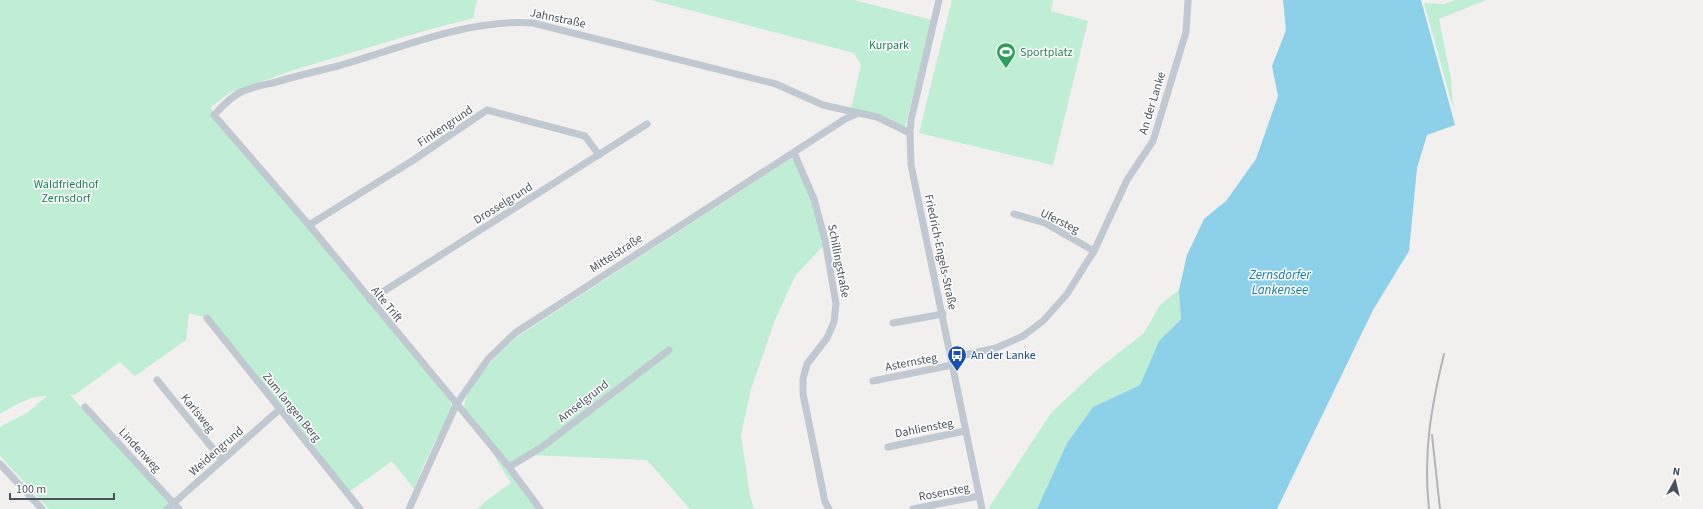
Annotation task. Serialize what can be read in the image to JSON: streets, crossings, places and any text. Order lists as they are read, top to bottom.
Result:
{
  "streets": {
    "street": [
      "Jahnstraße",
      "An der Lanke",
      "Finkengrund",
      "Drosselgrund",
      "Ufersteg",
      "Friedrich-Engels-Straße",
      "Mittelstraße",
      "Schillingstraße",
      "Alte Trift",
      "Asternsteg",
      "Amselgrund",
      "Zum langen Berg",
      "Karlsweg",
      "Dahliensteg",
      "Lindenweg",
      "Weidengrund",
      "Rosensteg"
    ]
  },
  "crossings": [
    ["Jahnstraße", "Mittelstraße"],
    ["Jahnstraße", "Alte Trift"],
    ["An der Lanke", "Ufersteg"],
    ["An der Lanke", "Friedrich-Engels-Straße"],
    ["An der Lanke", "Asternsteg"],
    ["Finkengrund", "Drosselgrund"],
    ["Finkengrund", "Alte Trift"],
    ["Drosselgrund", "Alte Trift"],
    ["Friedrich-Engels-Straße", "Asternsteg"],
    ["Friedrich-Engels-Straße", "Dahliensteg"],
    ["Friedrich-Engels-Straße", "Rosensteg"],
    ["Mittelstraße", "Schillingstraße"],
    ["Mittelstraße", "Alte Trift"],
    ["Alte Trift", "Amselgrund"],
    ["Zum langen Berg", "Weidengrund"],
    ["Karlsweg", "Weidengrund"],
    ["Lindenweg", "Weidengrund"]
  ],
  "water": ["Zernsdorfer Lankensee"],
  "parks": ["Kurpark", "Waldfriedhof Zernsdorf"],
  "places": {
    "sports": ["Sportplatz"],
    "bus stop": ["An der Lanke"]
  },
  "scale_bar": "100 m",
  "north": "top"
}
